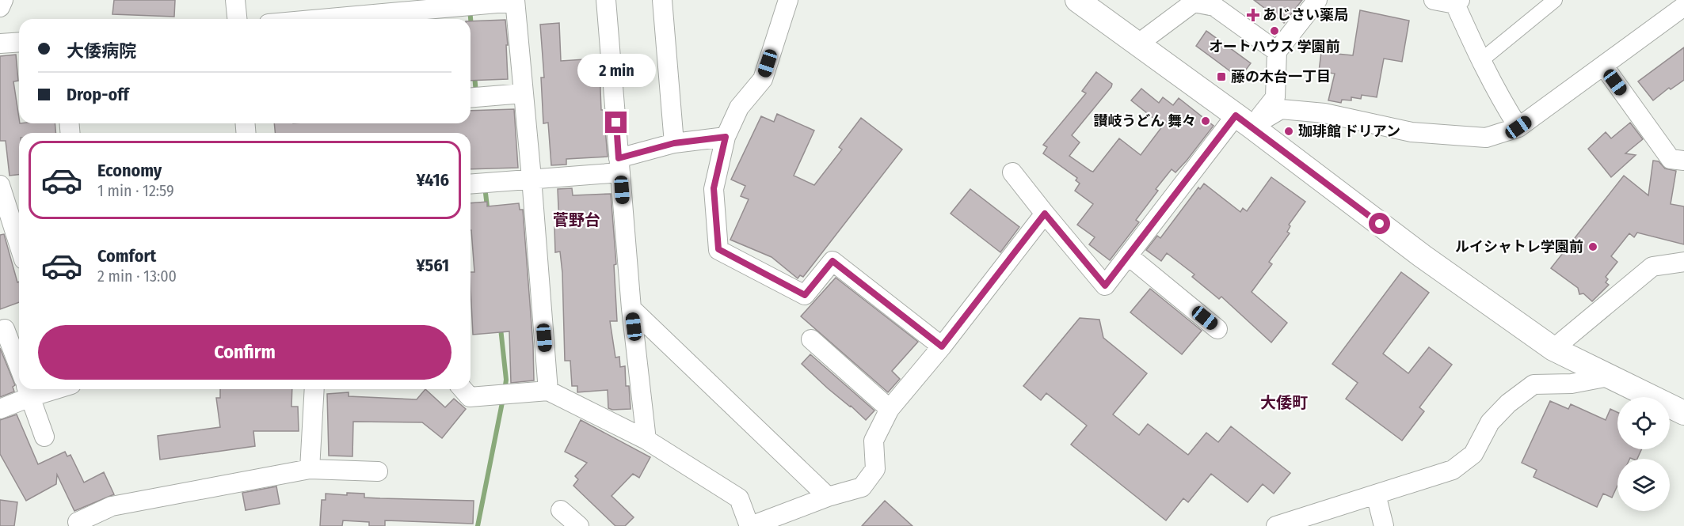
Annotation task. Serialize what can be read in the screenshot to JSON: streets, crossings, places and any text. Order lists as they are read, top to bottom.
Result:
{
  "districts": ["菅野台", "大倭町"],
  "places": {
    "health": ["あじさい薬局"],
    "other": [
      "オートハウス 学園前",
      "讃岐うどん 舞々",
      "珈琲館 ドリアン",
      "ルイシャトレ学園前"
    ],
    "transit": ["藤の木台一丁目"]
  },
  "page": {
    "banner": ["大倭病院", "Drop-off"],
    "bubble": "2 min",
    "list": [
      {
        "name": "Economy",
        "note": "1 min · 12:59",
        "value": "¥416"
      },
      {
        "name": "Comfort",
        "note": "2 min · 13:00",
        "value": "¥561"
      }
    ],
    "buttons": "Confirm"
  }
}
